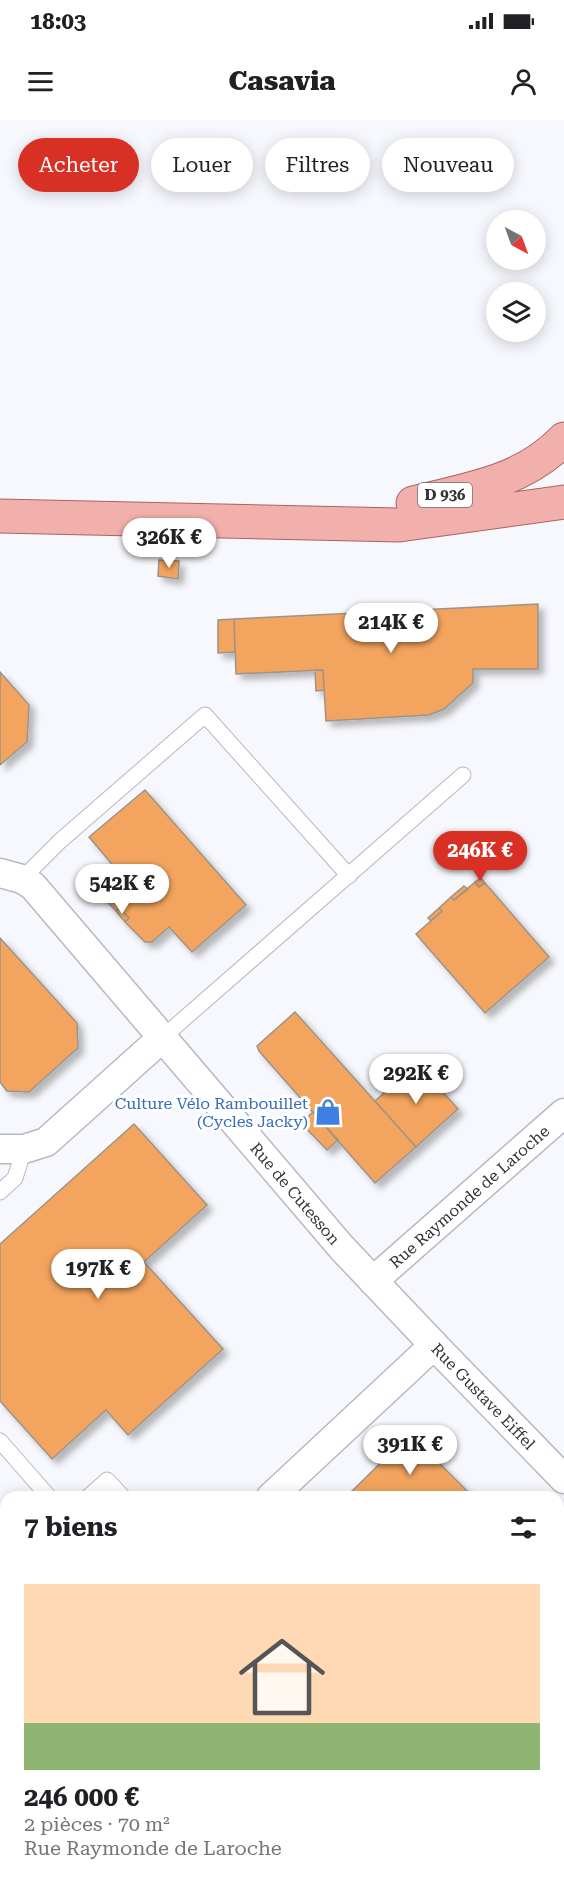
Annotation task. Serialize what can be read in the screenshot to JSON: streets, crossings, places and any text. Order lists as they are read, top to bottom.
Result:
{
  "streets": {
    "main road": ["D 936"],
    "street": ["Rue de Cutesson", "Rue Raymonde de Laroche", "Rue Gustave Eiffel"]
  },
  "crossings": [
    ["Rue de Cutesson", "Rue Raymonde de Laroche"],
    ["Rue de Cutesson", "Rue Gustave Eiffel"]
  ],
  "places": {
    "shop": ["Culture Vélo Rambouillet (Cycles Jacky)"]
  },
  "north": "bottom right",
  "page": {
    "status": "18:03",
    "header": "Casavia",
    "chip": [
      "Acheter",
      "Louer",
      "Filtres",
      "Nouveau"
    ],
    "price": [
      "326K €",
      "214K €",
      "246K €",
      "542K €",
      "292K €",
      "197K €",
      "391K €"
    ],
    "heading": "7 biens",
    "list": [
      {
        "name": "246 000 €",
        "note": "2 pièces · 70 m² · Rue Raymonde de Laroche"
      }
    ]
  }
}
